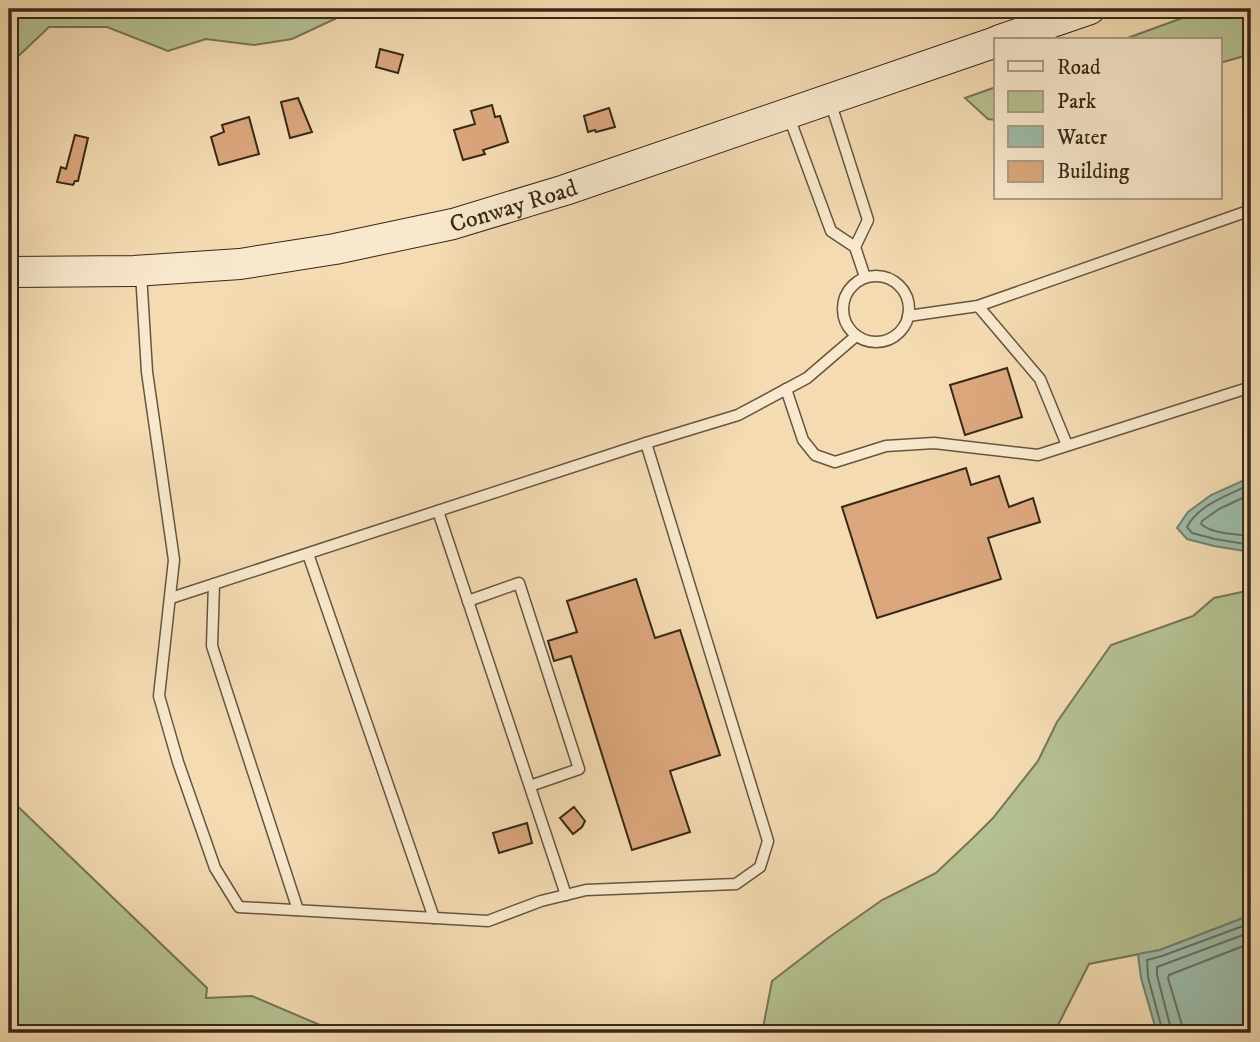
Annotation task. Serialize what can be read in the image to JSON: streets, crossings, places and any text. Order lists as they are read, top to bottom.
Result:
{
  "streets": {
    "street": ["Conway Road"]
  },
  "legend": [
    "Road",
    "Park",
    "Water",
    "Building"
  ]
}
